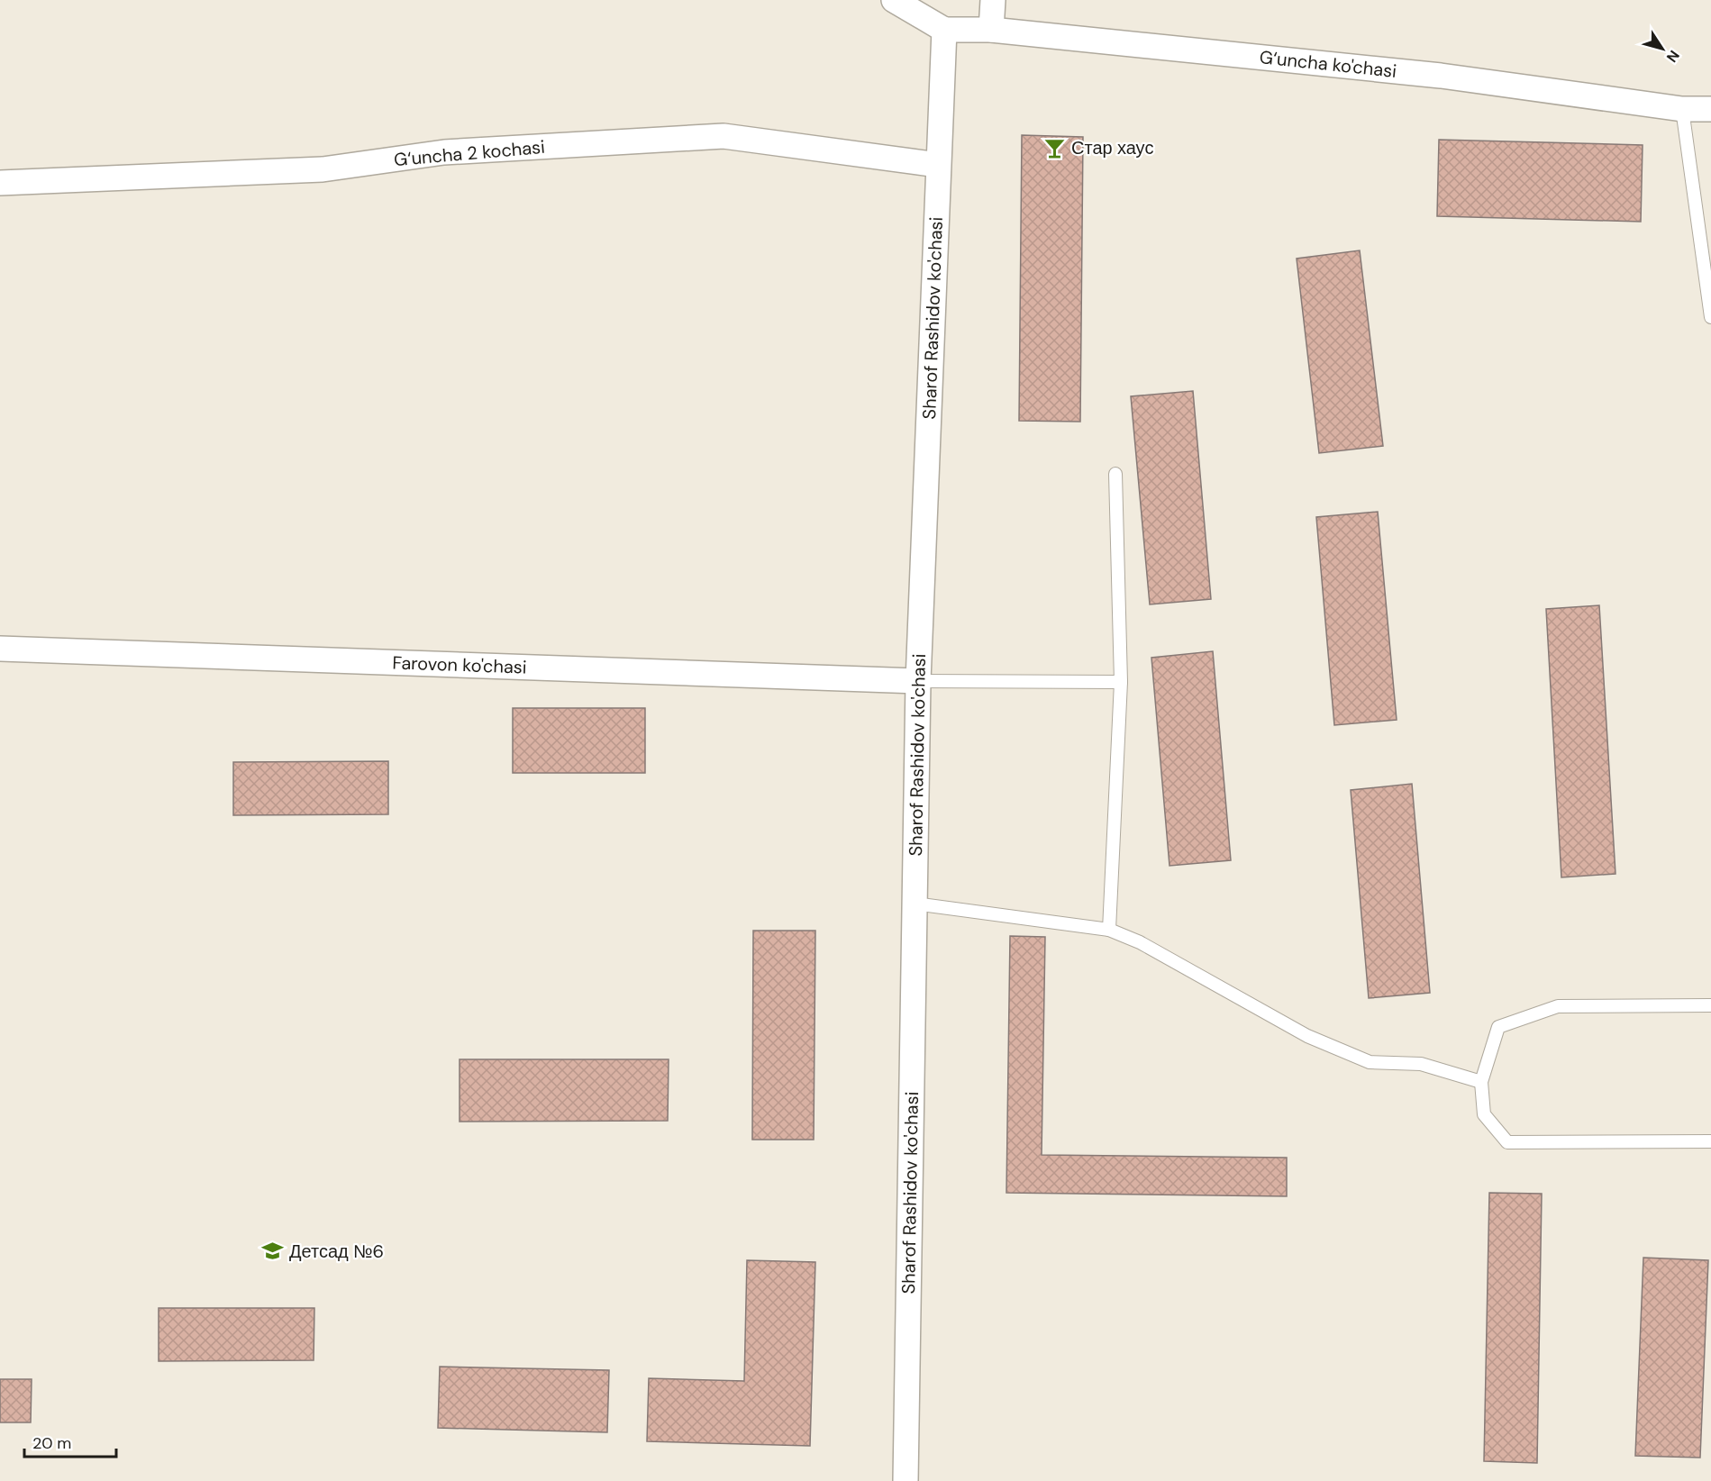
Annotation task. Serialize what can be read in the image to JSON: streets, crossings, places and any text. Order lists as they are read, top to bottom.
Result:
{
  "streets": {
    "street": [
      "G‘uncha ko'chasi",
      "G‘uncha 2 kochasi",
      "Sharof Rashidov ko'chasi",
      "Farovon ko'chasi"
    ]
  },
  "crossings": [
    ["G‘uncha ko'chasi", "Sharof Rashidov ko'chasi"],
    ["G‘uncha 2 kochasi", "Sharof Rashidov ko'chasi"],
    ["Sharof Rashidov ko'chasi", "Farovon ko'chasi"]
  ],
  "places": {
    "bar": ["Стар хаус"],
    "school or university": ["Детсад №6"]
  },
  "scale_bar": "20 m",
  "north": "bottom right"
}
